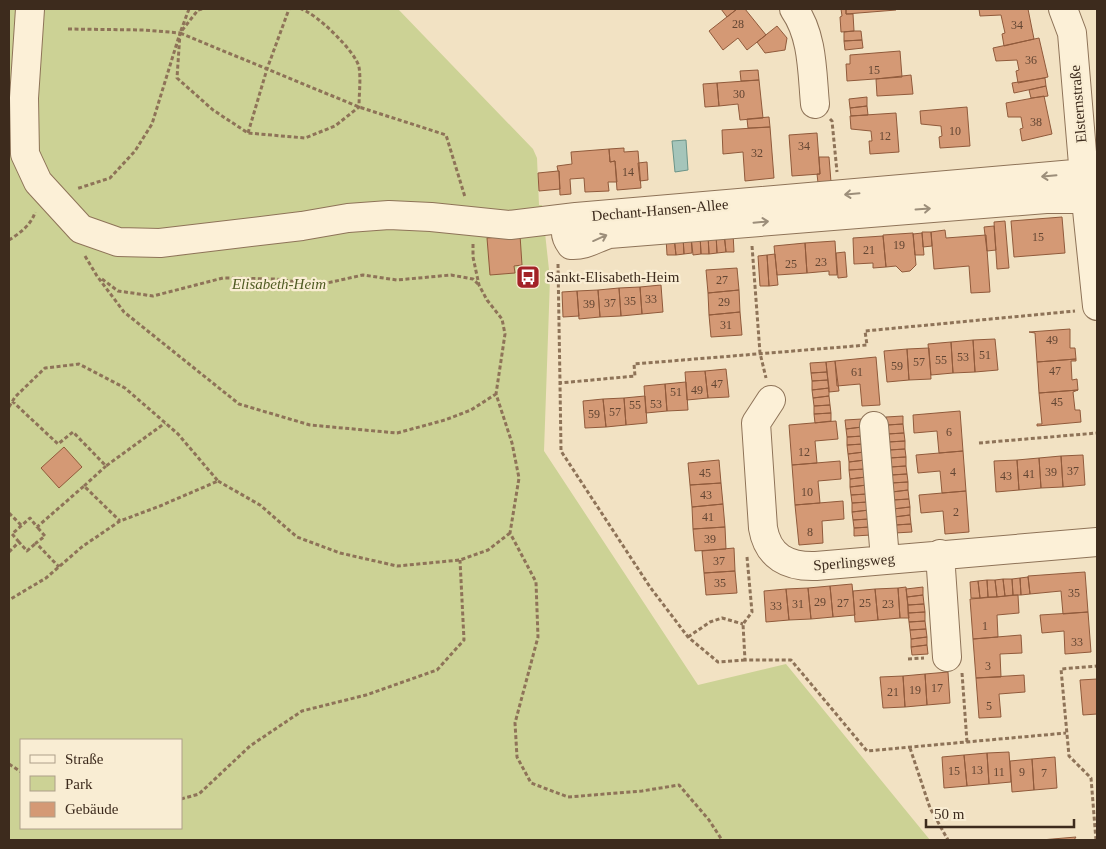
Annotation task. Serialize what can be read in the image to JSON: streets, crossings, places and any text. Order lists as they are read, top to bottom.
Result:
{
  "streets": {
    "street": ["Elsternstraße", "Dechant-Hansen-Allee", "Sperlingsweg"]
  },
  "crossings": [
    ["Elsternstraße", "Dechant-Hansen-Allee"]
  ],
  "parks": ["Elisabeth-Heim"],
  "places": {
    "bus stop": ["Sankt-Elisabeth-Heim"]
  },
  "house_numbers": [
    "28",
    "34",
    "36",
    "15",
    "30",
    "38",
    "10",
    "12",
    "34",
    "32",
    "14",
    "15",
    "19",
    "21",
    "23",
    "25",
    "27",
    "33",
    "35",
    "29",
    "37",
    "39",
    "31",
    "49",
    "51",
    "53",
    "55",
    "57",
    "59",
    "47",
    "61",
    "47",
    "49",
    "51",
    "45",
    "53",
    "55",
    "57",
    "59",
    "6",
    "12",
    "37",
    "4",
    "39",
    "45",
    "41",
    "43",
    "10",
    "43",
    "2",
    "41",
    "8",
    "39",
    "37",
    "35",
    "35",
    "29",
    "27",
    "25",
    "31",
    "23",
    "33",
    "1",
    "33",
    "3",
    "17",
    "19",
    "21",
    "5",
    "13",
    "15",
    "11",
    "9",
    "7"
  ],
  "legend": ["Straße", "Park", "Gebäude"],
  "scale_bar": "50 m"
}
